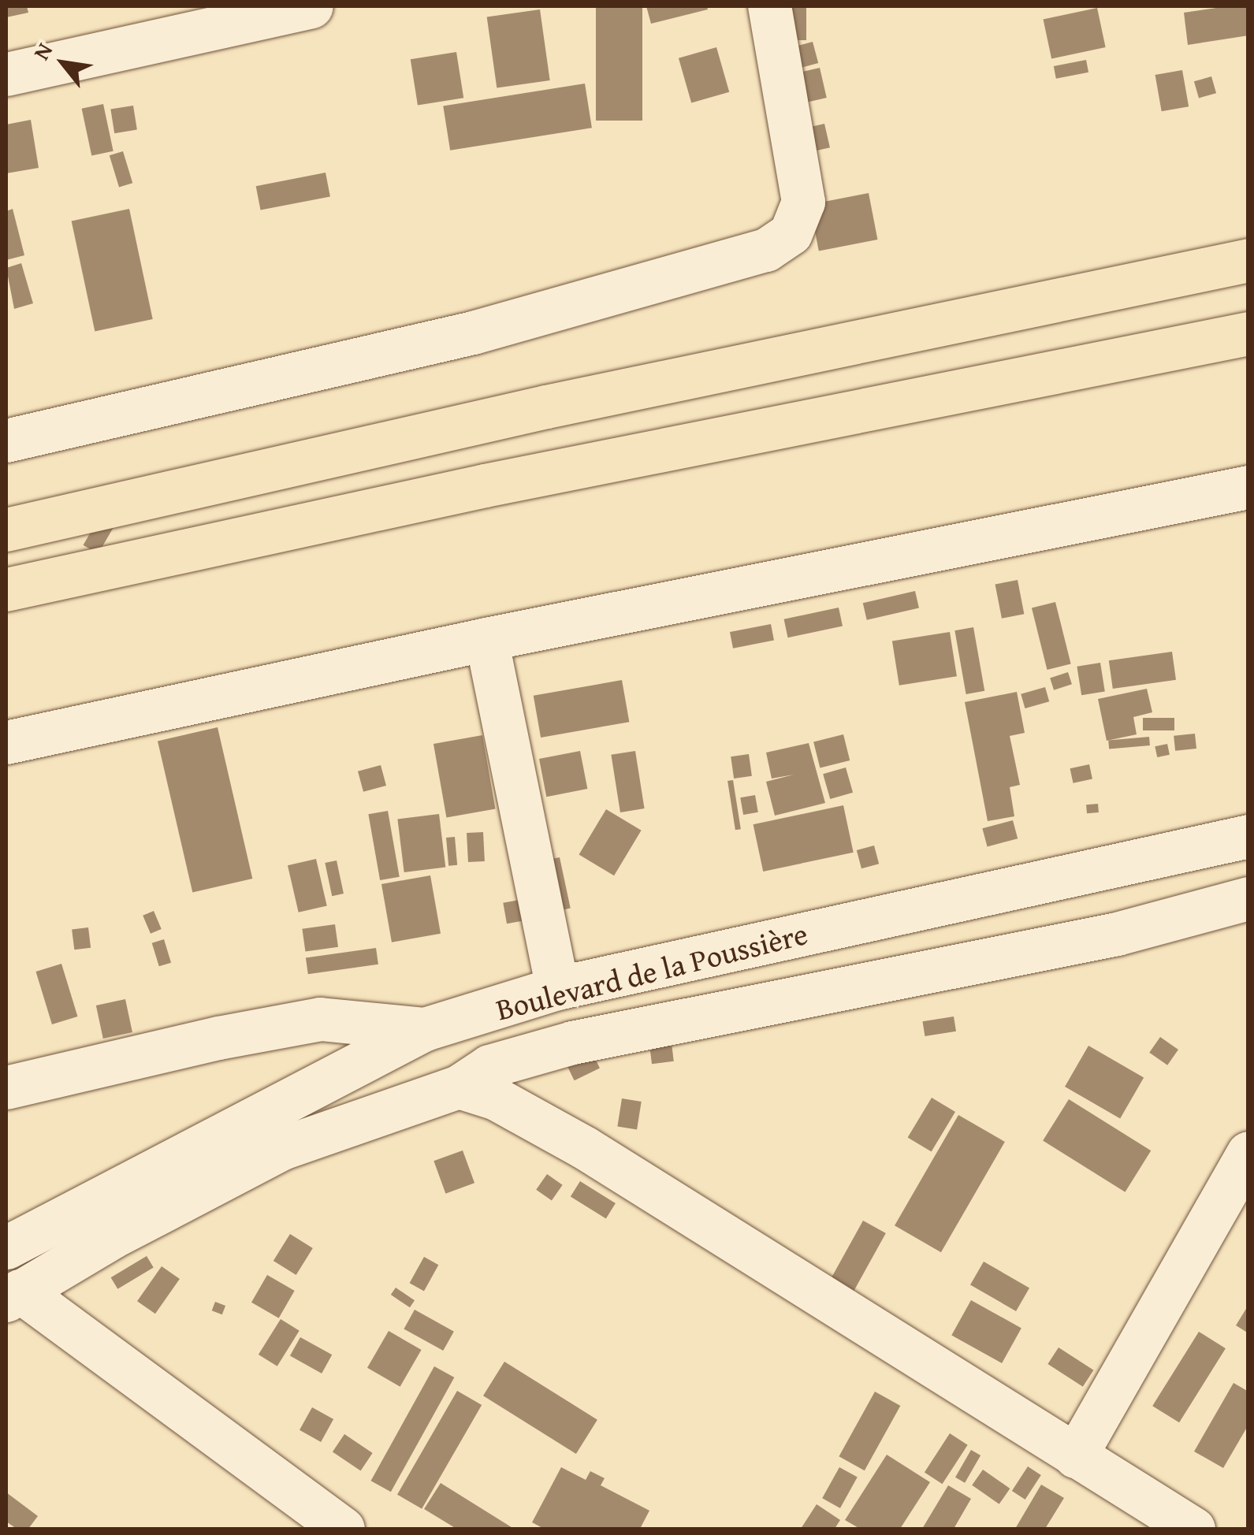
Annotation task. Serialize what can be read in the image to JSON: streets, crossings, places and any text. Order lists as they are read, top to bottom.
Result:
{
  "streets": {
    "street": ["Boulevard de la Poussière"]
  },
  "north": "top left"
}
